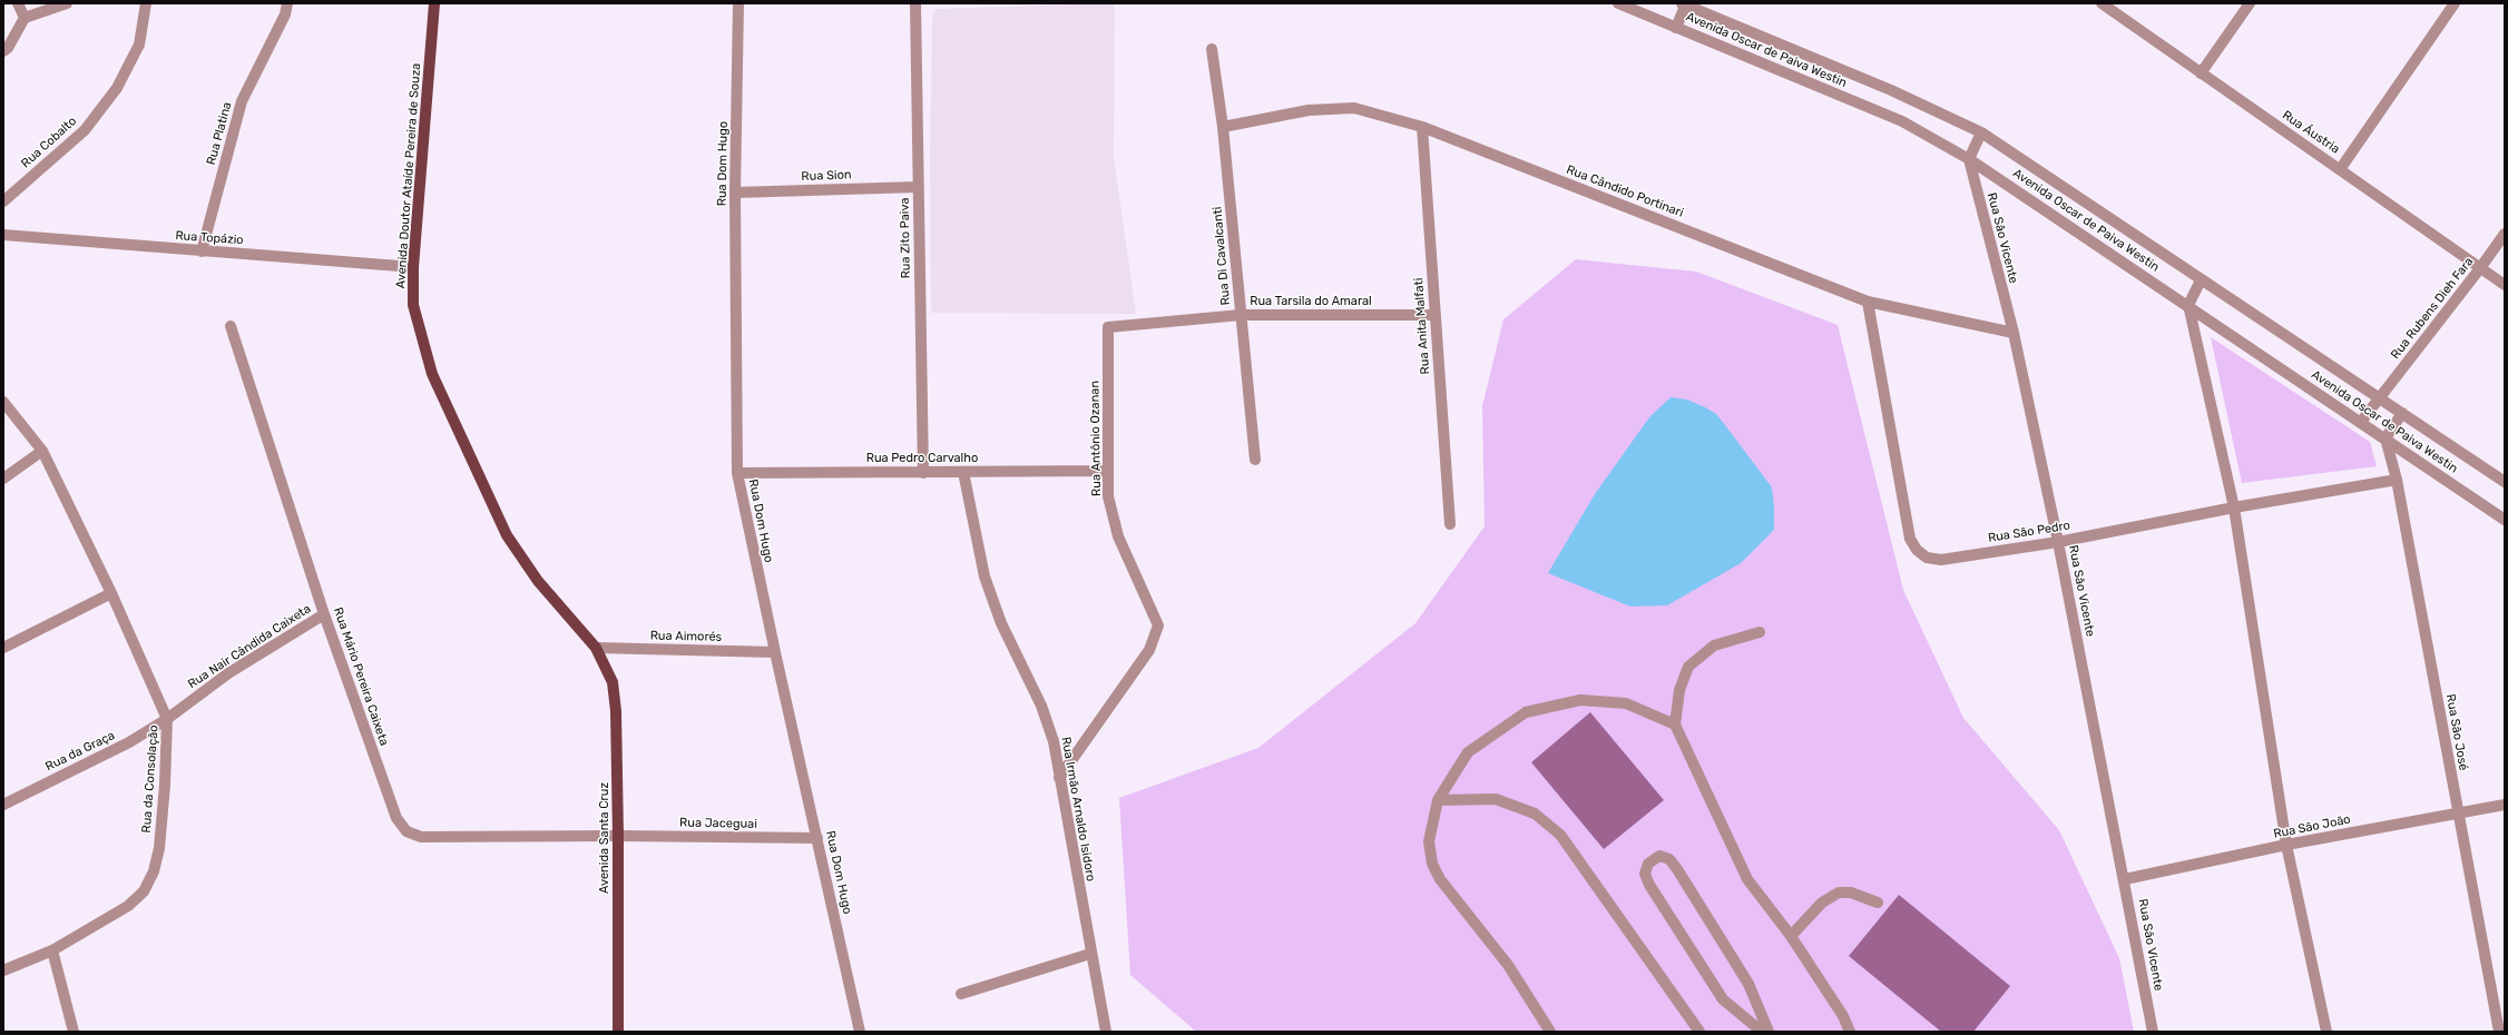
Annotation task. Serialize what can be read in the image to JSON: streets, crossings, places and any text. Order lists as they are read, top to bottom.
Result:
{
  "streets": {
    "main road": ["Avenida Doutor Ataíde Pereira de Souza", "Avenida Santa Cruz"],
    "street": [
      "Avenida Oscar de Paiva Westin",
      "Rua Áustria",
      "Rua Platina",
      "Rua Cobalto",
      "Rua Dom Hugo",
      "Rua Sion",
      "Rua Cândido Portinari",
      "Rua Topázio",
      "Rua Zito Paiva",
      "Rua São Vicente",
      "Rua Di Cavalcanti",
      "Rua Tarsila do Amaral",
      "Rua Rubens Dieh Fara",
      "Rua Anita Malfati",
      "Rua Antônio Ozanan",
      "Rua Pedro Carvalho",
      "Rua São Pedro",
      "Rua Aimorés",
      "Rua Nair Cândida Caixeta",
      "Rua Mário Pereira Caixeta",
      "Rua São José",
      "Rua da Graça",
      "Rua da Consolação",
      "Rua Irmão Arnaldo Isidoro",
      "Rua Jaceguai",
      "Rua São João"
    ]
  },
  "crossings": [
    ["Avenida Oscar de Paiva Westin", "Rua São Vicente"],
    ["Avenida Oscar de Paiva Westin", "Rua Rubens Dieh Fara"],
    ["Avenida Oscar de Paiva Westin", "Rua São José"],
    ["Rua Áustria", "Rua Rubens Dieh Fara"],
    ["Rua Platina", "Rua Topázio"],
    ["Rua Dom Hugo", "Rua Sion"],
    ["Rua Dom Hugo", "Rua Pedro Carvalho"],
    ["Rua Dom Hugo", "Rua Aimorés"],
    ["Rua Dom Hugo", "Rua Jaceguai"],
    ["Avenida Doutor Ataíde Pereira de Souza", "Rua Topázio"],
    ["Avenida Doutor Ataíde Pereira de Souza", "Rua Aimorés"],
    ["Avenida Doutor Ataíde Pereira de Souza", "Avenida Santa Cruz"],
    ["Rua Sion", "Rua Zito Paiva"],
    ["Rua Cândido Portinari", "Rua São Vicente"],
    ["Rua Cândido Portinari", "Rua Di Cavalcanti"],
    ["Rua Cândido Portinari", "Rua Anita Malfati"],
    ["Rua Cândido Portinari", "Rua São Pedro"],
    ["Rua Zito Paiva", "Rua Pedro Carvalho"],
    ["Rua São Vicente", "Rua São Pedro"],
    ["Rua São Vicente", "Rua São João"],
    ["Rua Di Cavalcanti", "Rua Tarsila do Amaral"],
    ["Rua Tarsila do Amaral", "Rua Anita Malfati"],
    ["Rua Tarsila do Amaral", "Rua Antônio Ozanan"],
    ["Rua Antônio Ozanan", "Rua Pedro Carvalho"],
    ["Rua Antônio Ozanan", "Rua Irmão Arnaldo Isidoro"],
    ["Rua Pedro Carvalho", "Rua Irmão Arnaldo Isidoro"],
    ["Rua São Pedro", "Rua São José"],
    ["Rua Aimorés", "Avenida Santa Cruz"],
    ["Rua Nair Cândida Caixeta", "Rua Mário Pereira Caixeta"],
    ["Rua Nair Cândida Caixeta", "Rua da Graça"],
    ["Rua Nair Cândida Caixeta", "Rua da Consolação"],
    ["Rua Mário Pereira Caixeta", "Rua Jaceguai"],
    ["Rua Mário Pereira Caixeta", "Avenida Santa Cruz"],
    ["Rua São José", "Rua São João"],
    ["Rua da Graça", "Rua da Consolação"],
    ["Rua Jaceguai", "Avenida Santa Cruz"]
  ]
}
